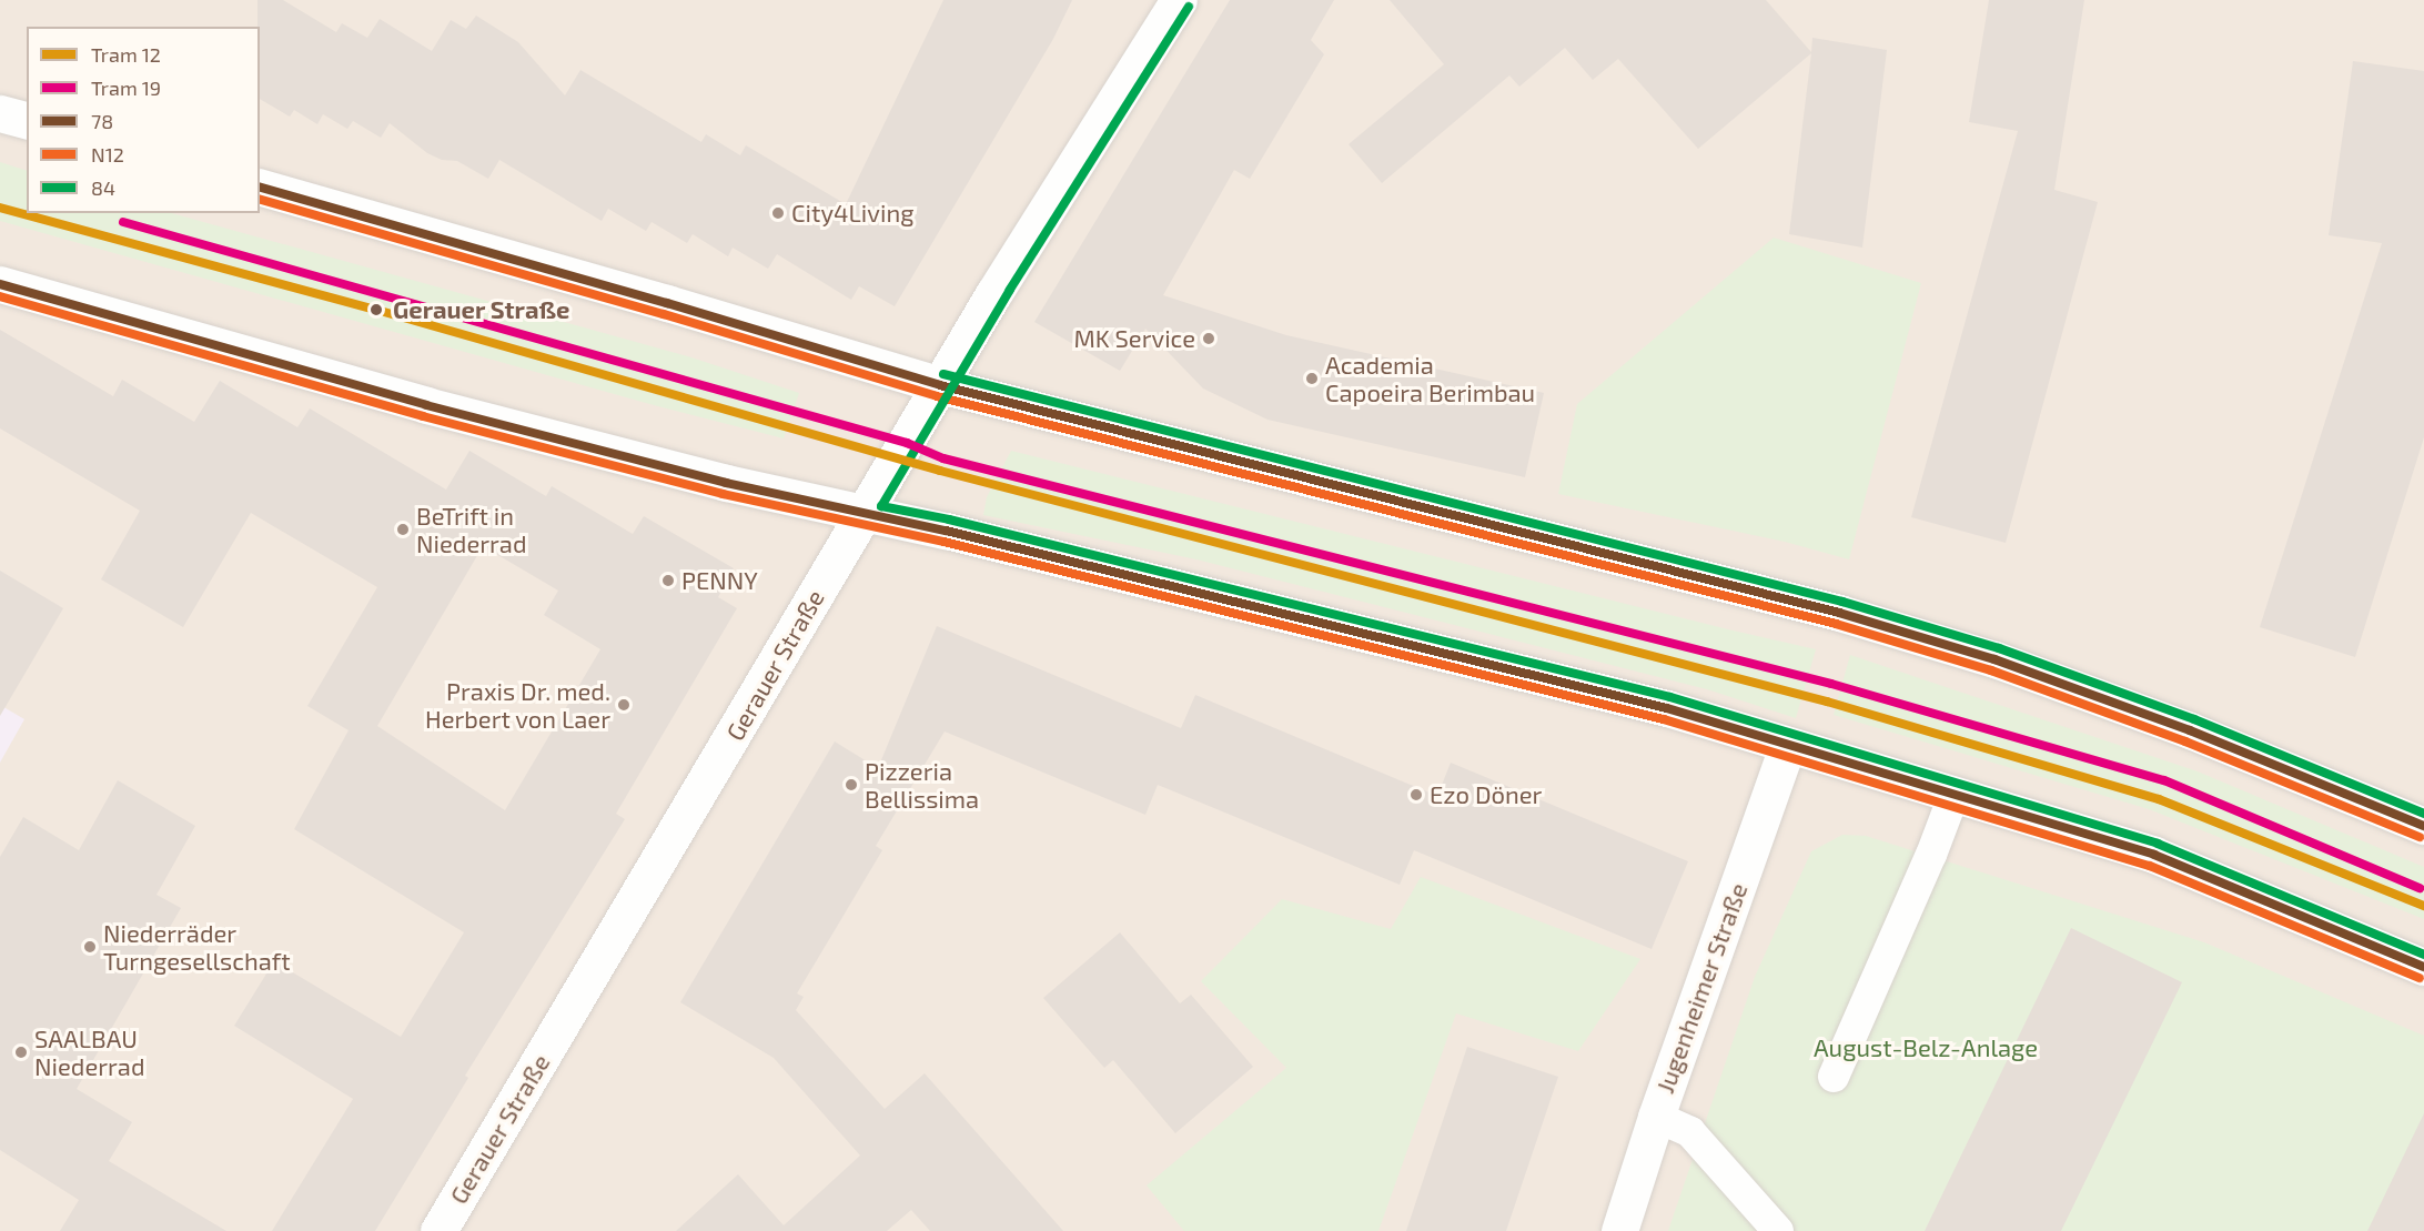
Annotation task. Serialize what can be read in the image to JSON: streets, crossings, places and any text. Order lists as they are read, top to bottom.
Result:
{
  "streets": {
    "main road": ["Gerauer Straße", "Jugenheimer Straße"]
  },
  "parks": ["August-Belz-Anlage"],
  "places": [
    "City4Living",
    "Gerauer Straße",
    "MK Service",
    "Academia Capoeira Berimbau",
    "BeTrift in Niederrad",
    "PENNY",
    "Praxis Dr. med. Herbert von Laer",
    "Pizzeria Bellissima",
    "Ezo Döner",
    "Niederräder Turngesellschaft",
    "SAALBAU Niederrad"
  ],
  "lines": [
    "transit line 84",
    "transit line 78",
    "transit line N12",
    "tram line 12",
    "tram line 19"
  ],
  "legend": [
    "Tram 12",
    "Tram 19",
    "78",
    "N12",
    "84"
  ]
}
